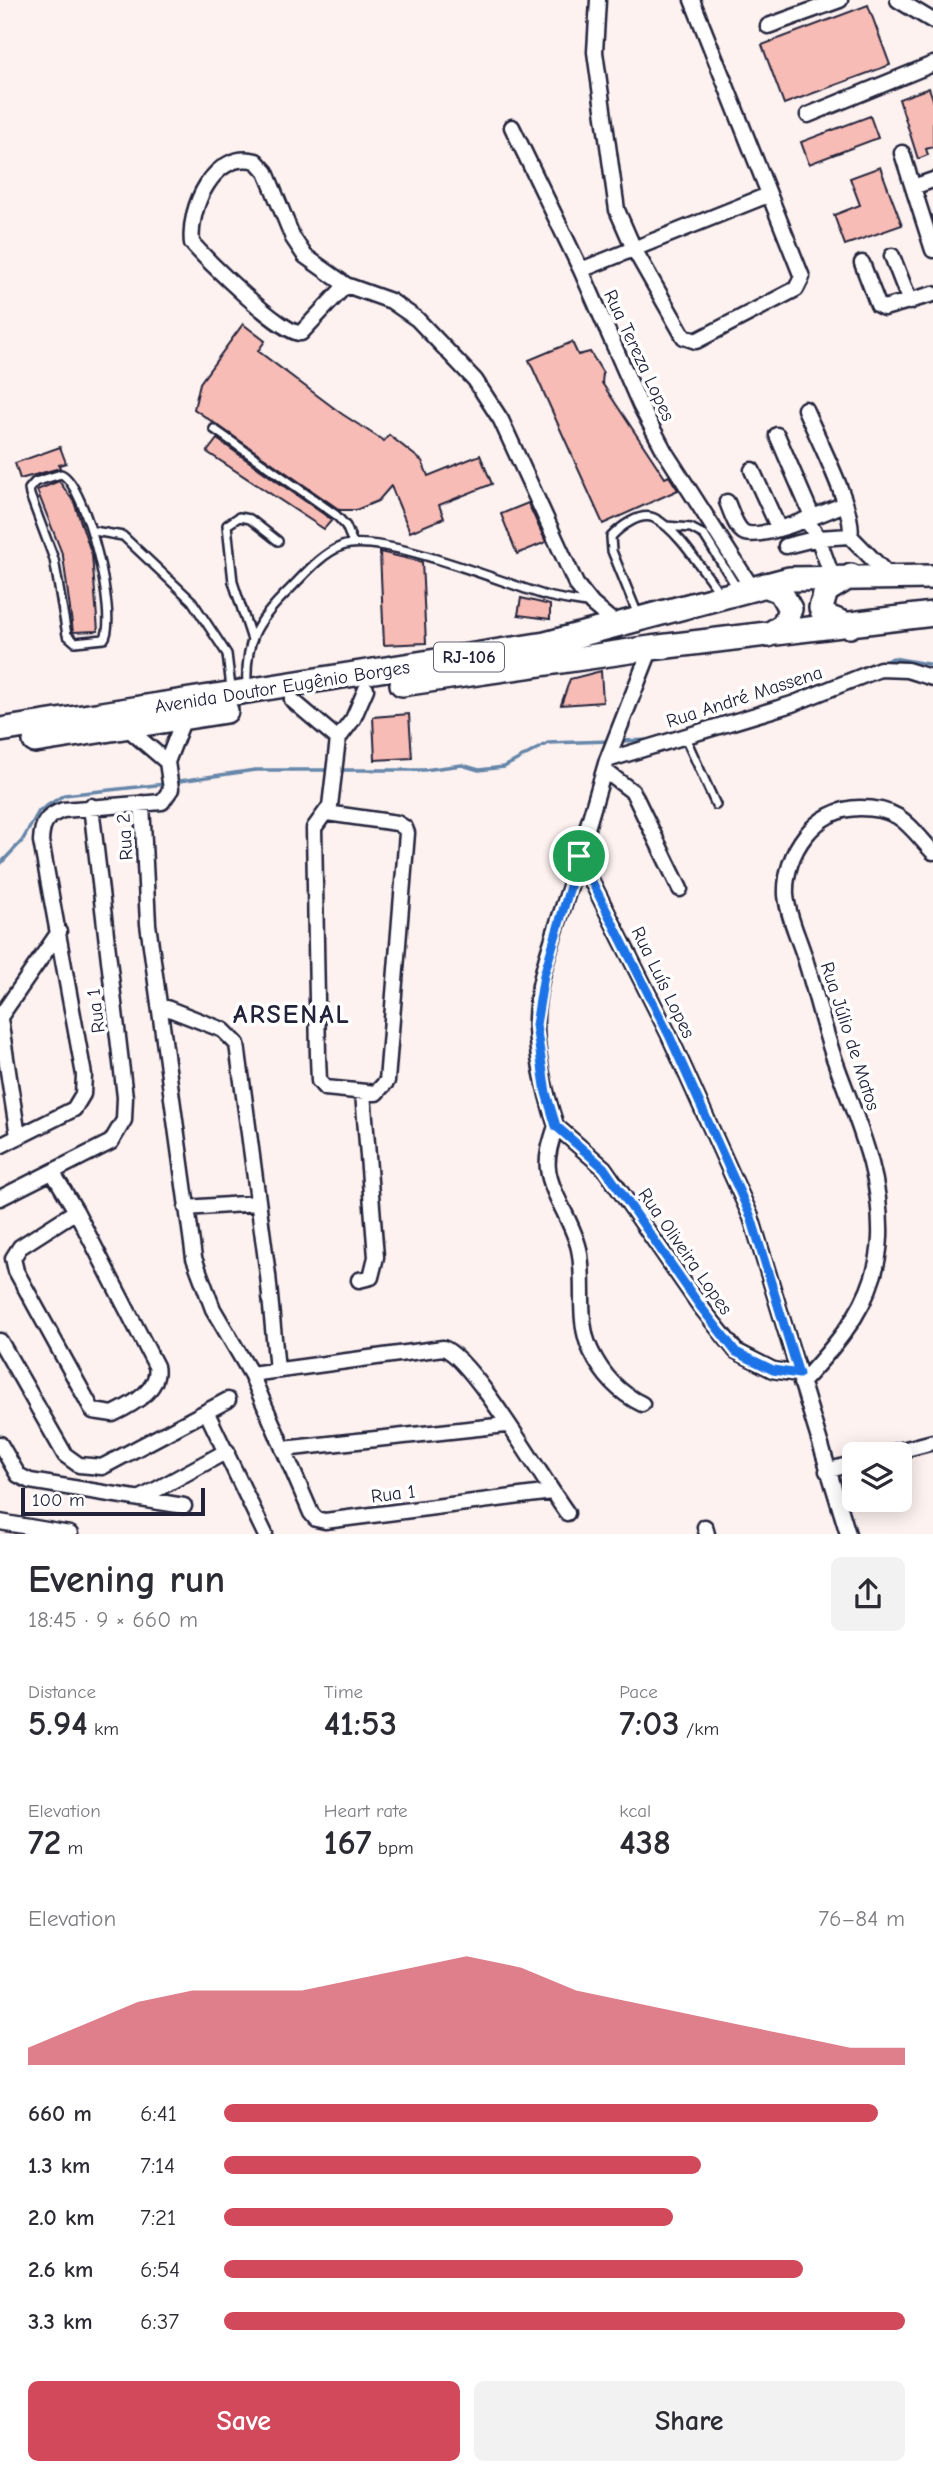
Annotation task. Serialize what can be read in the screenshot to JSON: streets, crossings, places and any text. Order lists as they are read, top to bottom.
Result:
{
  "streets": {
    "highway": ["RJ-106", "Avenida Doutor Eugênio Borges"],
    "street": [
      "Rua Tereza Lopes",
      "Rua André Massena",
      "Rua 2",
      "Rua Luís Lopes",
      "Rua 1",
      "Rua Júlio de Matos",
      "Rua Oliveira Lopes"
    ]
  },
  "crossings": [
    ["Rua Tereza Lopes", "Avenida Doutor Eugênio Borges"],
    ["Rua 2", "Rua 1"],
    ["Rua Luís Lopes", "Rua Júlio de Matos"],
    ["Rua Luís Lopes", "Rua Oliveira Lopes"],
    ["Rua Júlio de Matos", "Rua Oliveira Lopes"]
  ],
  "districts": ["ARSENAL"],
  "scale_bar": "100 m",
  "page": {
    "scale": "100 m",
    "heading": ["Evening run", "18:45 · 9 × 660 m"],
    "stats": [
      ["Distance", "5.94 km"],
      ["Time", "41:53"],
      ["Pace", "7:03 /km"],
      ["Elevation", "72 m"],
      ["Heart rate", "167 bpm"],
      ["kcal", "438"]
    ],
    "chart": ["Elevation", "76–84 m"],
    "list": [
      {
        "name": "660 m",
        "note": "6:41"
      },
      {
        "name": "1.3 km",
        "note": "7:14"
      },
      {
        "name": "2.0 km",
        "note": "7:21"
      },
      {
        "name": "2.6 km",
        "note": "6:54"
      },
      {
        "name": "3.3 km",
        "note": "6:37"
      }
    ],
    "buttons": ["Save", "Share"]
  }
}
